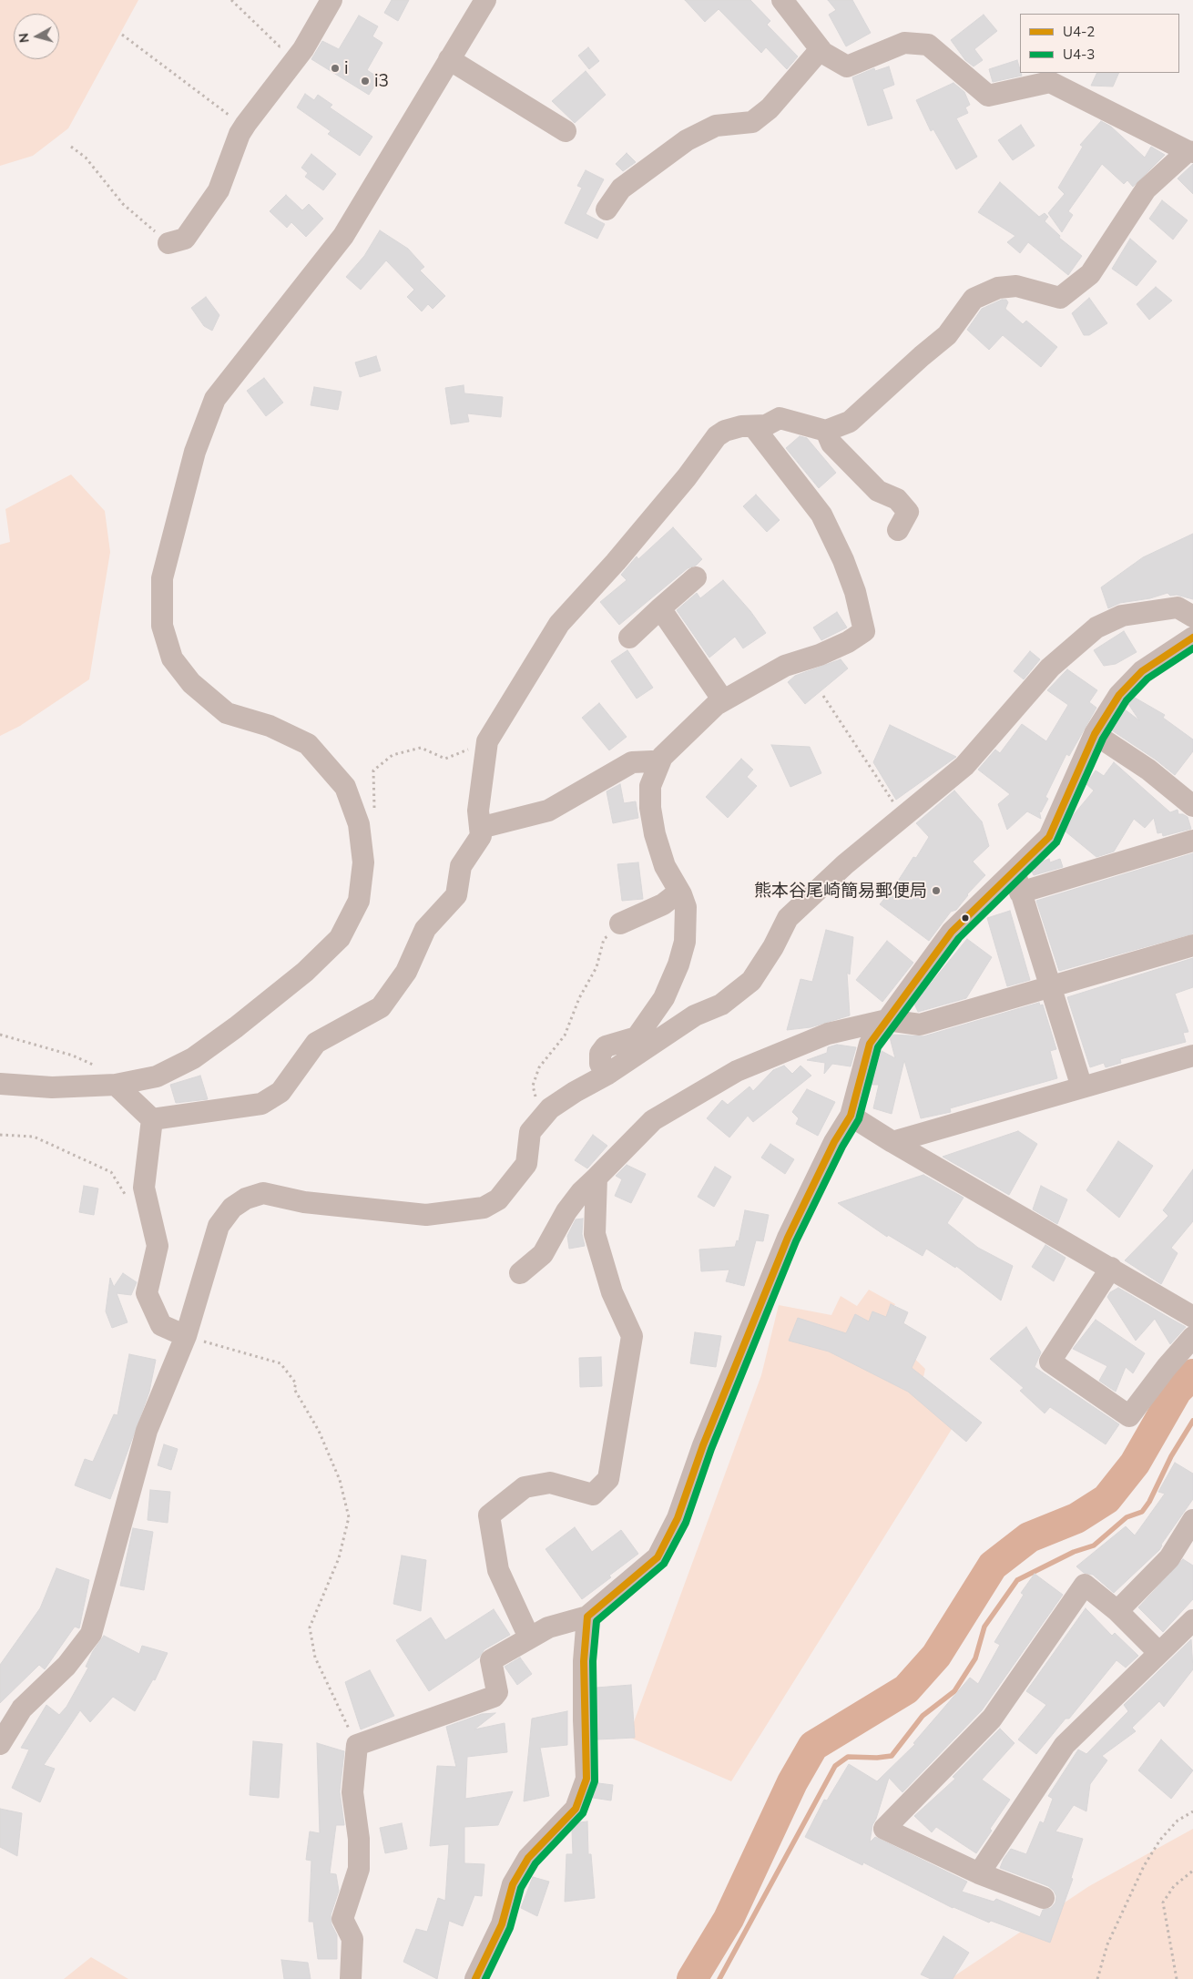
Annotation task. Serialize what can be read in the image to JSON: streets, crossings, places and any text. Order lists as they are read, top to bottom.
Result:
{
  "places": ["i", "i3", "熊本谷尾崎簡易郵便局"],
  "lines": ["transit line U4-2", "transit line U4-3"],
  "legend": ["U4-2", "U4-3"],
  "north": "left"
}
